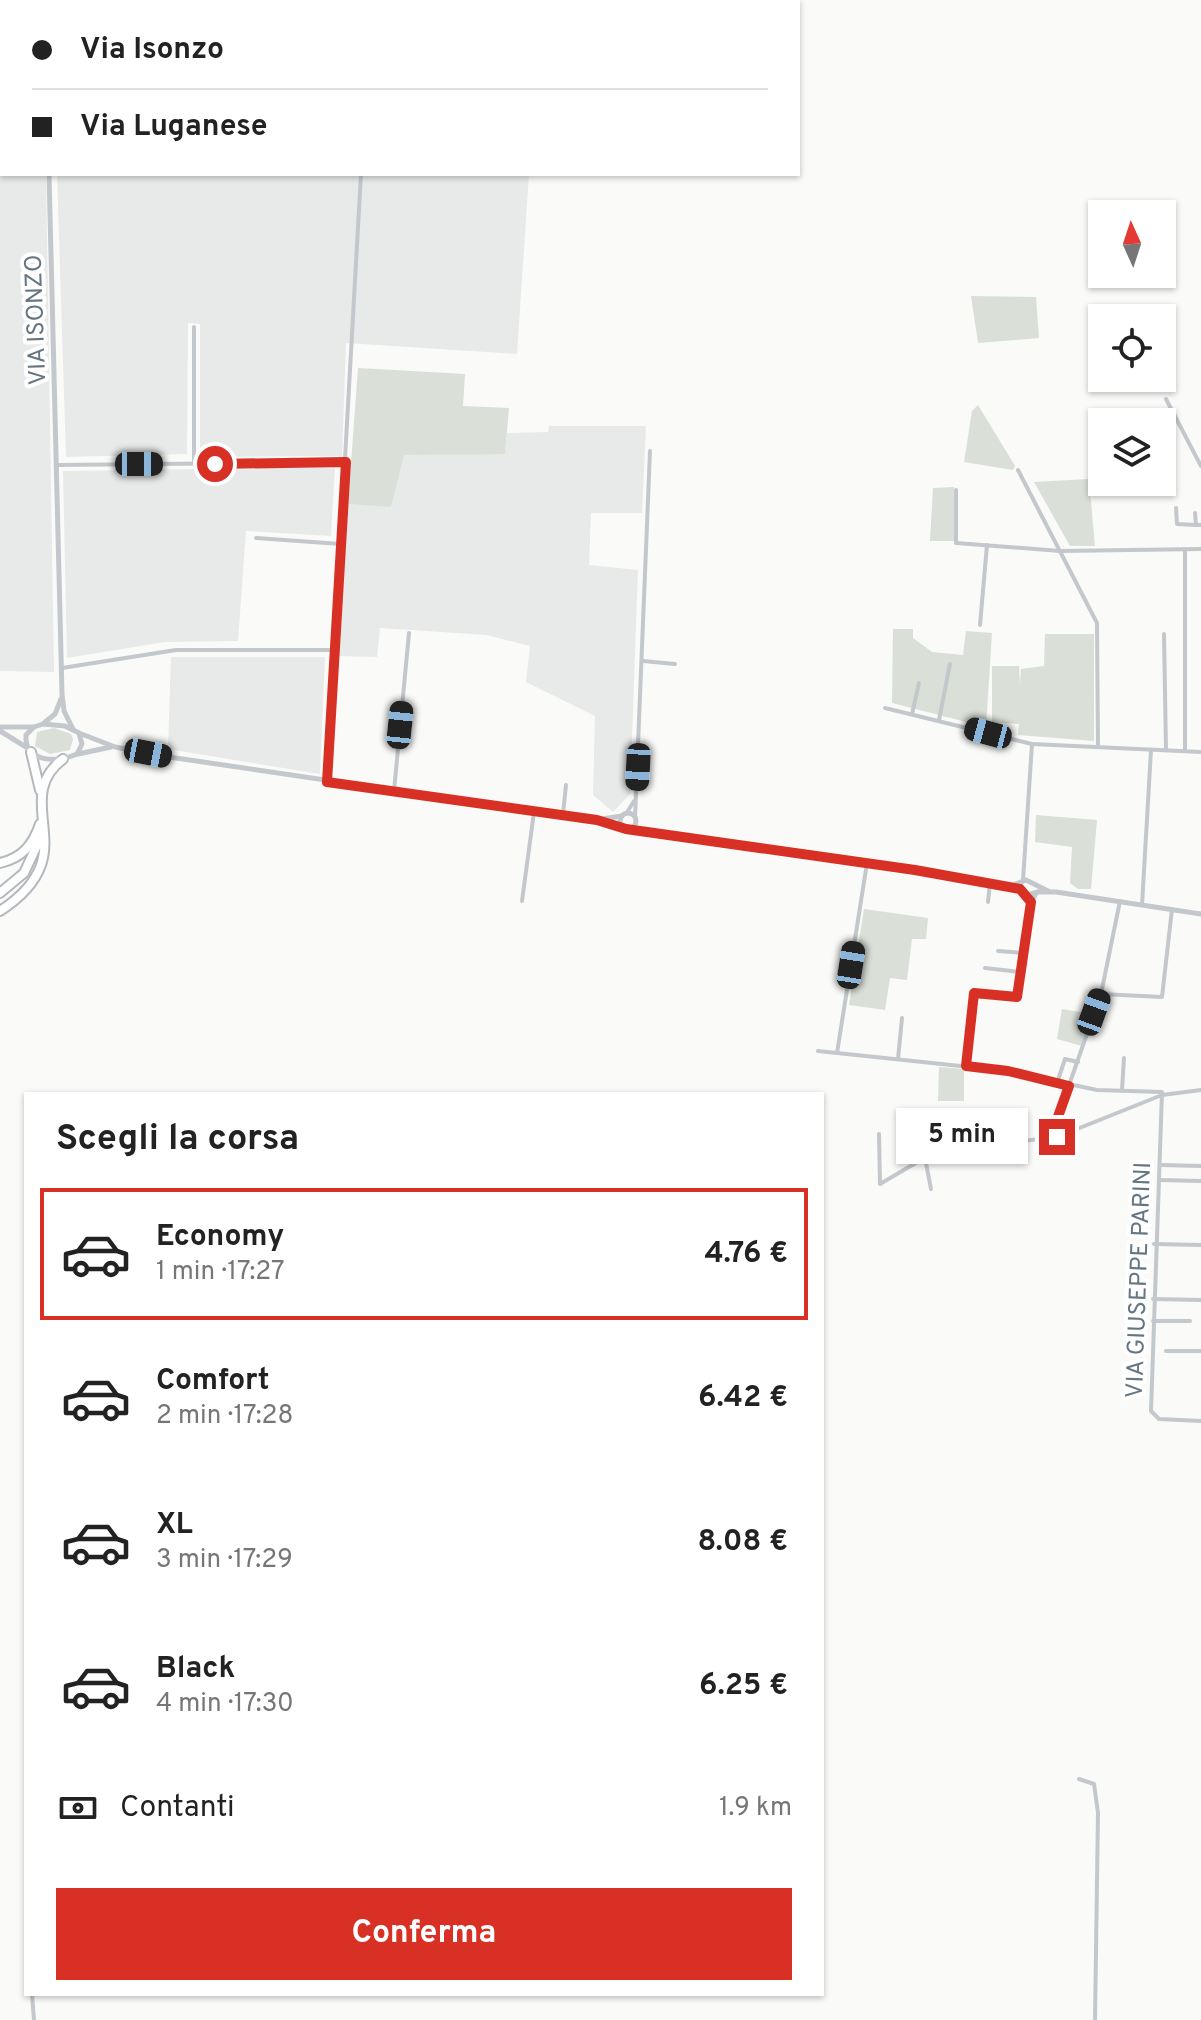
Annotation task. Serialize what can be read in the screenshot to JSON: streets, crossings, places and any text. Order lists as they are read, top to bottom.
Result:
{
  "streets": {
    "street": ["VIA ISONZO", "VIA GIUSEPPE PARINI"]
  },
  "north": "top",
  "page": {
    "banner": ["Via Isonzo", "Via Luganese"],
    "heading": "Scegli la corsa",
    "bubble": "5 min",
    "list": [
      {
        "name": "Economy",
        "note": "1 min · 17:27",
        "value": "4.76 €"
      },
      {
        "name": "Comfort",
        "note": "2 min · 17:28",
        "value": "6.42 €"
      },
      {
        "name": "XL",
        "note": "3 min · 17:29",
        "value": "8.08 €"
      },
      {
        "name": "Black",
        "note": "4 min · 17:30",
        "value": "6.25 €"
      }
    ],
    "pay": ["Contanti", "1.9 km"],
    "buttons": "Conferma"
  }
}
